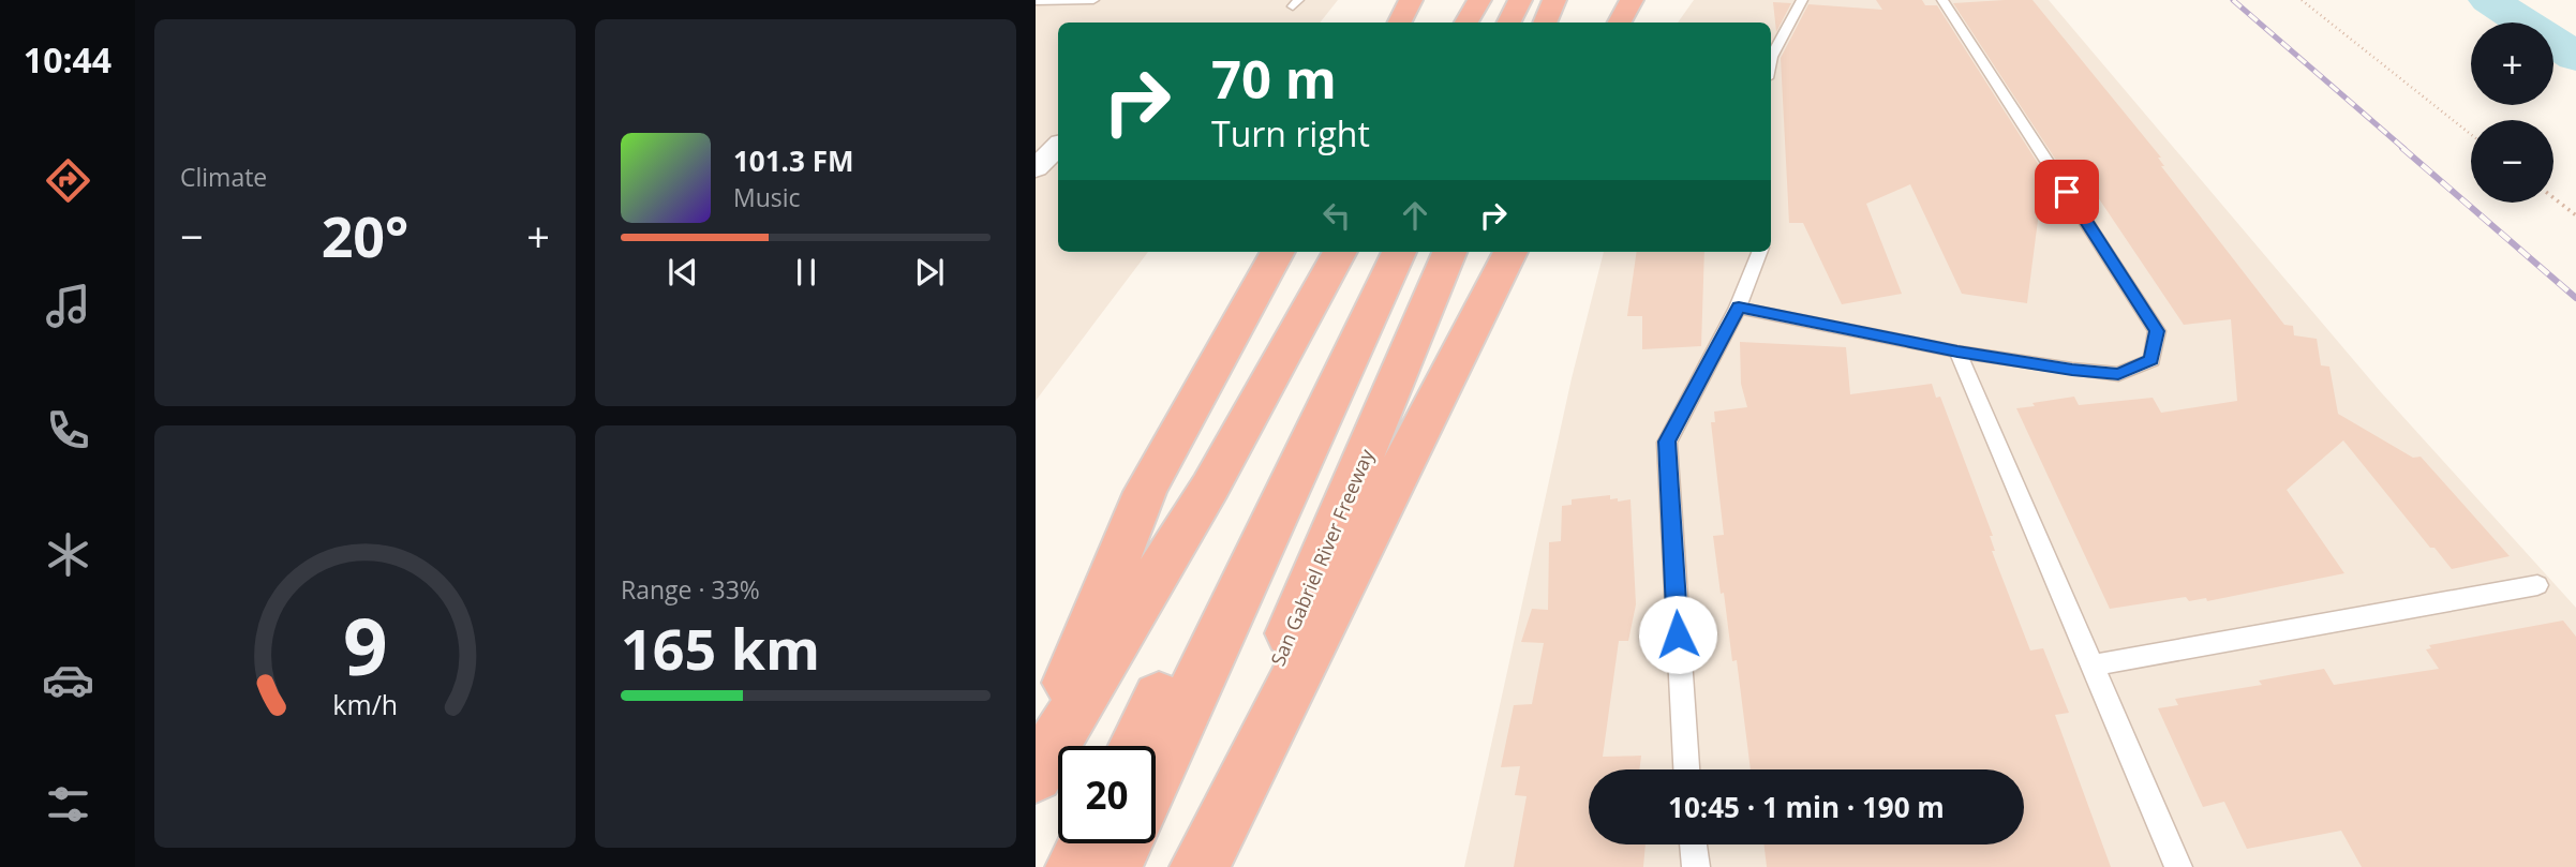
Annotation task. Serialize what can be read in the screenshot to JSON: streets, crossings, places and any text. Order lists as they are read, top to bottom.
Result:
{
  "streets": {
    "highway": ["San Gabriel River Freeway"]
  },
  "page": {
    "tabs": "10:44",
    "tile": [
      "Climate",
      ["Range · 33%", "165 km"]
    ],
    "map_buttons": ["+", "−"],
    "turn": ["70 m", "Turn right"],
    "song": ["101.3 FM", "Music"],
    "heat": ["−", "20°", "+"],
    "limit": "20",
    "trip": "10:45 · 1 min · 190 m",
    "gauge": ["9", "km/h"]
  }
}
